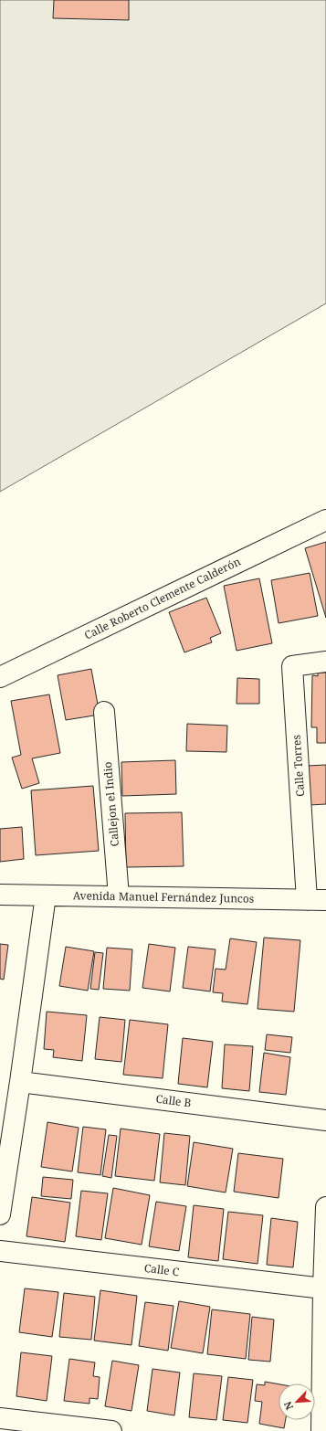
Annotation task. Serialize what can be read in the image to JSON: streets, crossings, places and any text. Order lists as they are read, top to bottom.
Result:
{
  "streets": {
    "street": [
      "Calle Roberto Clemente Calderón",
      "Calle Torres",
      "Callejon el Indio",
      "Avenida Manuel Fernández Juncos",
      "Calle B",
      "Calle C"
    ]
  },
  "crossings": [
    ["Calle Torres", "Avenida Manuel Fernández Juncos"],
    ["Callejon el Indio", "Avenida Manuel Fernández Juncos"]
  ],
  "north": "bottom left"
}
